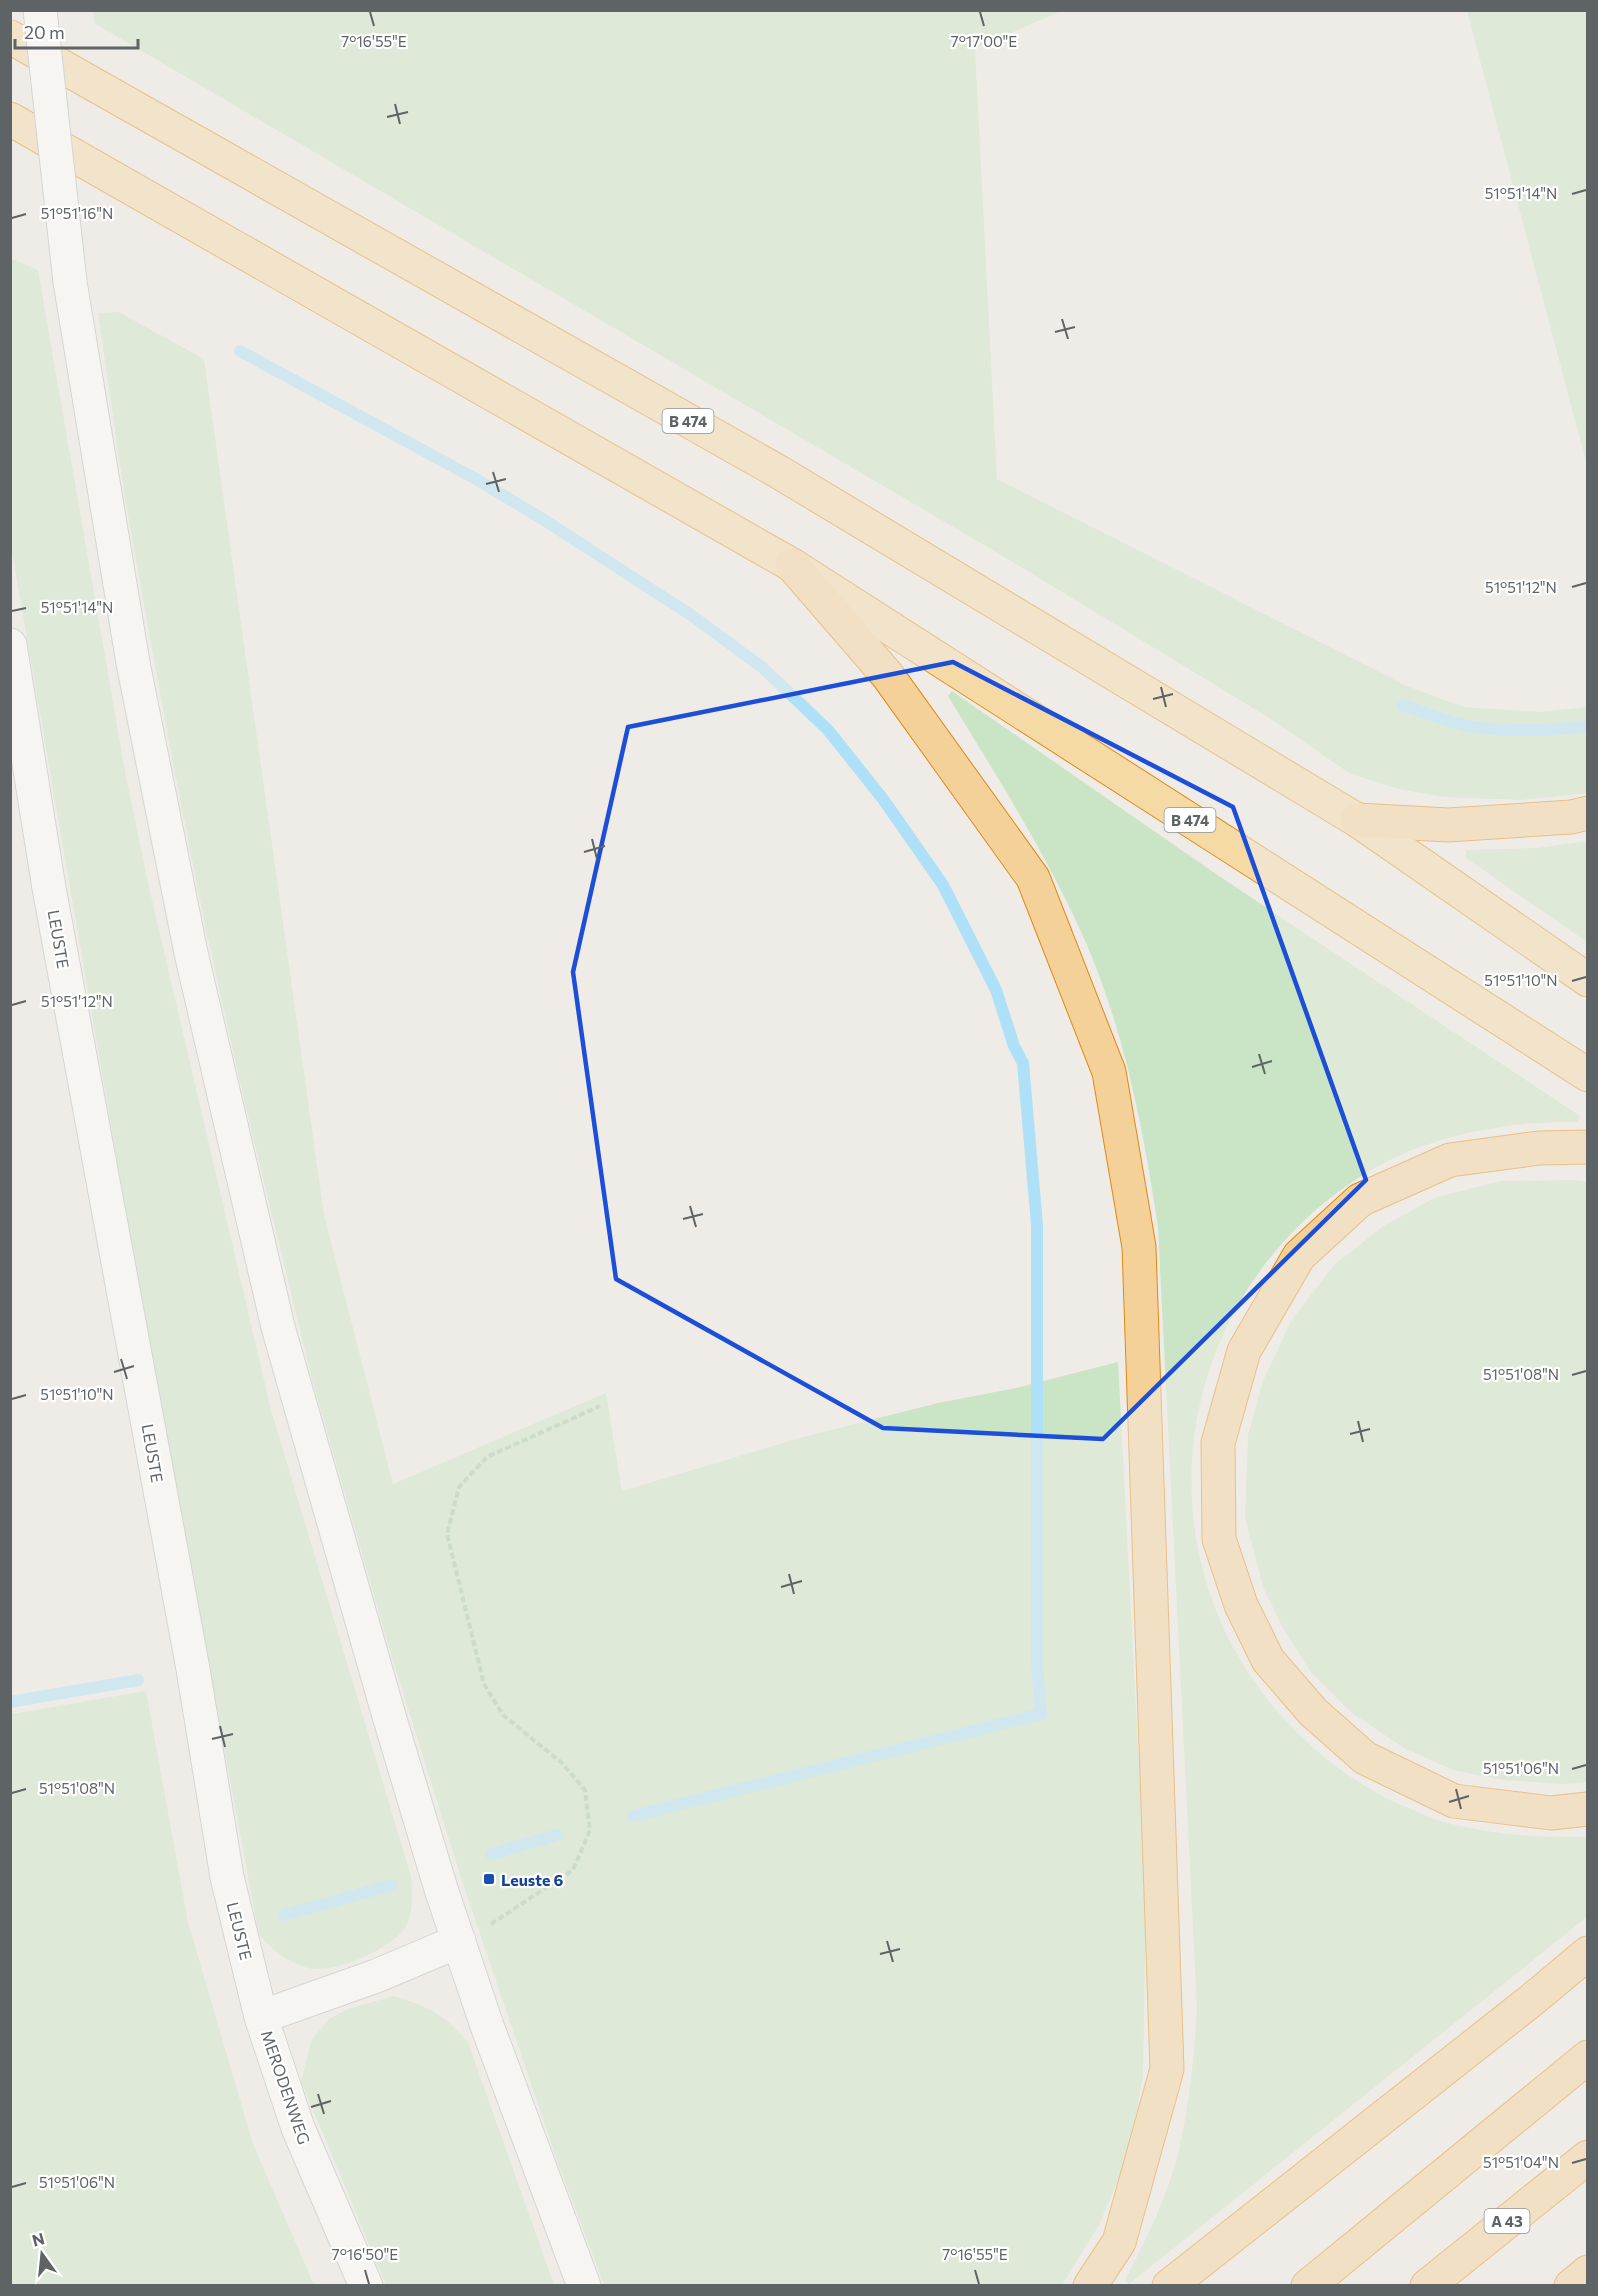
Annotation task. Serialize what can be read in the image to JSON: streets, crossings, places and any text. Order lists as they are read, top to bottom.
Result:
{
  "streets": {
    "highway": ["B 474", "A 43"],
    "main road": ["LEUSTE", "MERODENWEG"]
  },
  "crossings": [
    ["LEUSTE", "MERODENWEG"]
  ],
  "places": {
    "transit": ["Leuste 6"]
  },
  "scale_bar": "20 m",
  "north": "top",
  "coordinates": [
    "7°16'55\"E",
    "7°17'00\"E",
    "51°51'14\"N",
    "51°51'16\"N",
    "51°51'12\"N",
    "51°51'10\"N",
    "51°51'08\"N",
    "51°51'06\"N",
    "51°51'04\"N",
    "7°16'50\"E"
  ]
}
